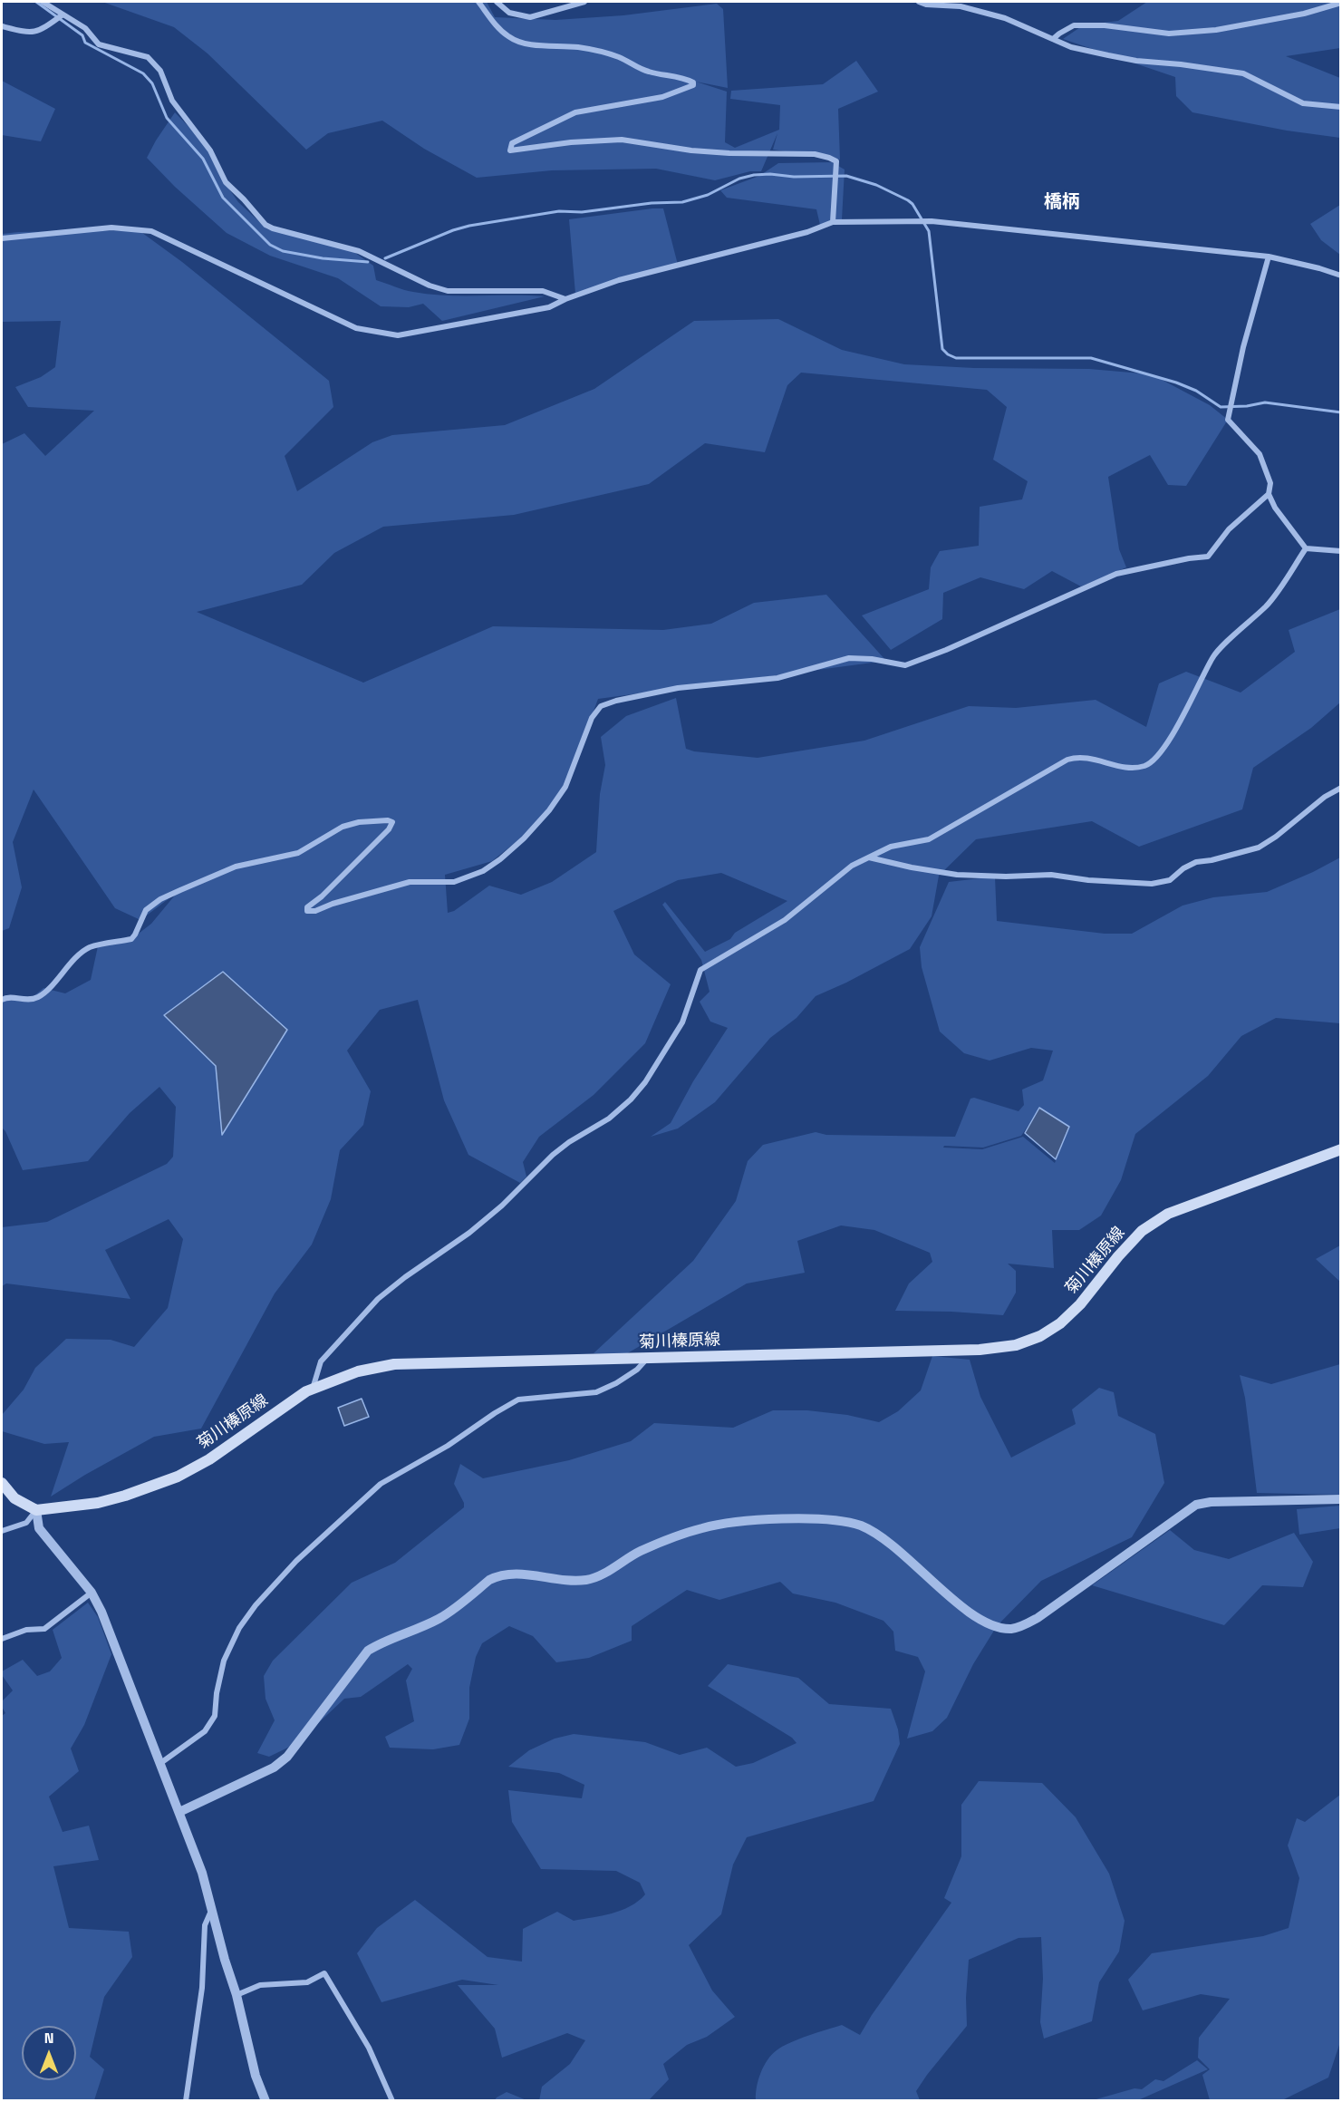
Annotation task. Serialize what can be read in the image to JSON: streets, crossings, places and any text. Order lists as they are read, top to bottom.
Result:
{
  "streets": {
    "main road": ["菊川榛原線"]
  },
  "districts": ["橋柄"],
  "north": "top"
}
